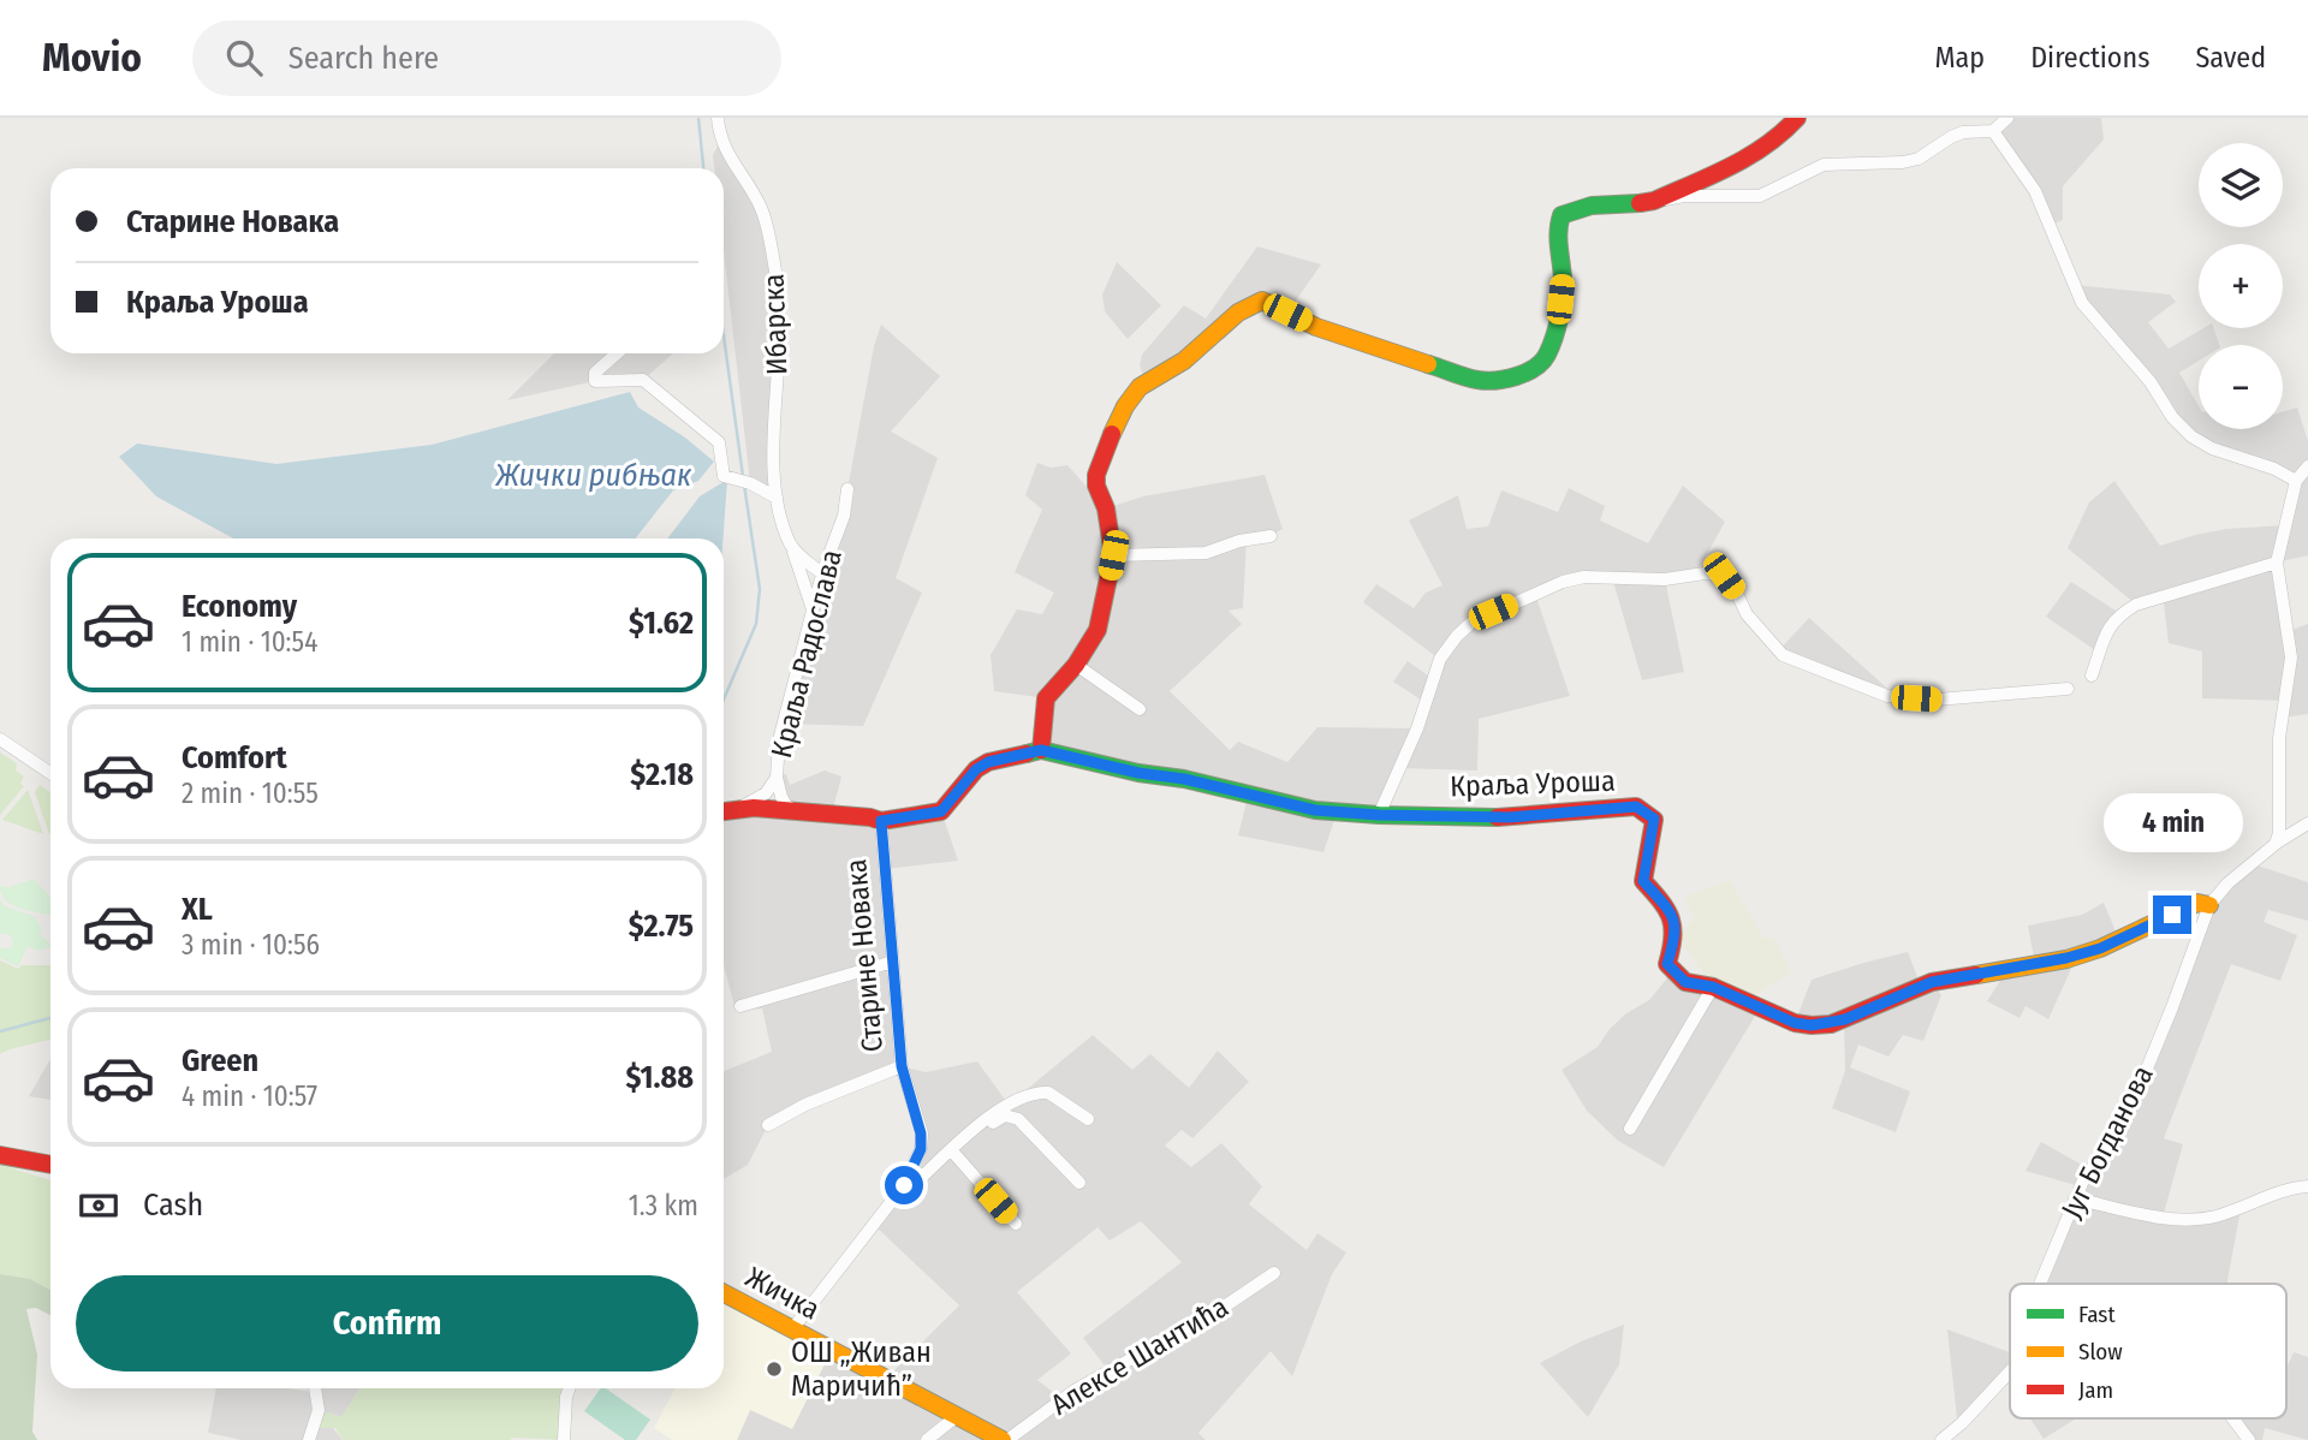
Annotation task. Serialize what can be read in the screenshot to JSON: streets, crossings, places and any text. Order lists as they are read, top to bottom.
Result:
{
  "streets": {
    "street": [
      "Ибарска",
      "Краља Радослава",
      "Краља Уроша",
      "Старине Новака",
      "Југ Богданова",
      "Жичка",
      "Алексе Шантића"
    ]
  },
  "crossings": [
    ["Ибарска", "Краља Радослава"],
    ["Краља Уроша", "Старине Новака"],
    ["Краља Уроша", "Југ Богданова"],
    ["Старине Новака", "Жичка"],
    ["Жичка", "Алексе Шантића"]
  ],
  "water": ["Жички рибњак"],
  "places": ["ОШ „Живан Маричић”"],
  "legend": ["Fast", "Slow", "Jam"],
  "page": {
    "header": "Movio",
    "search": "Search here",
    "nav": ["Map", "Directions", "Saved"],
    "map_buttons": ["+", "−"],
    "banner": ["Старине Новака", "Краља Уроша"],
    "list": [
      {
        "name": "Economy",
        "note": "1 min · 10:54",
        "value": "$1.62"
      },
      {
        "name": "Comfort",
        "note": "2 min · 10:55",
        "value": "$2.18"
      },
      {
        "name": "XL",
        "note": "3 min · 10:56",
        "value": "$2.75"
      },
      {
        "name": "Green",
        "note": "4 min · 10:57",
        "value": "$1.88"
      }
    ],
    "bubble": "4 min",
    "pay": ["Cash", "1.3 km"],
    "buttons": "Confirm"
  }
}
